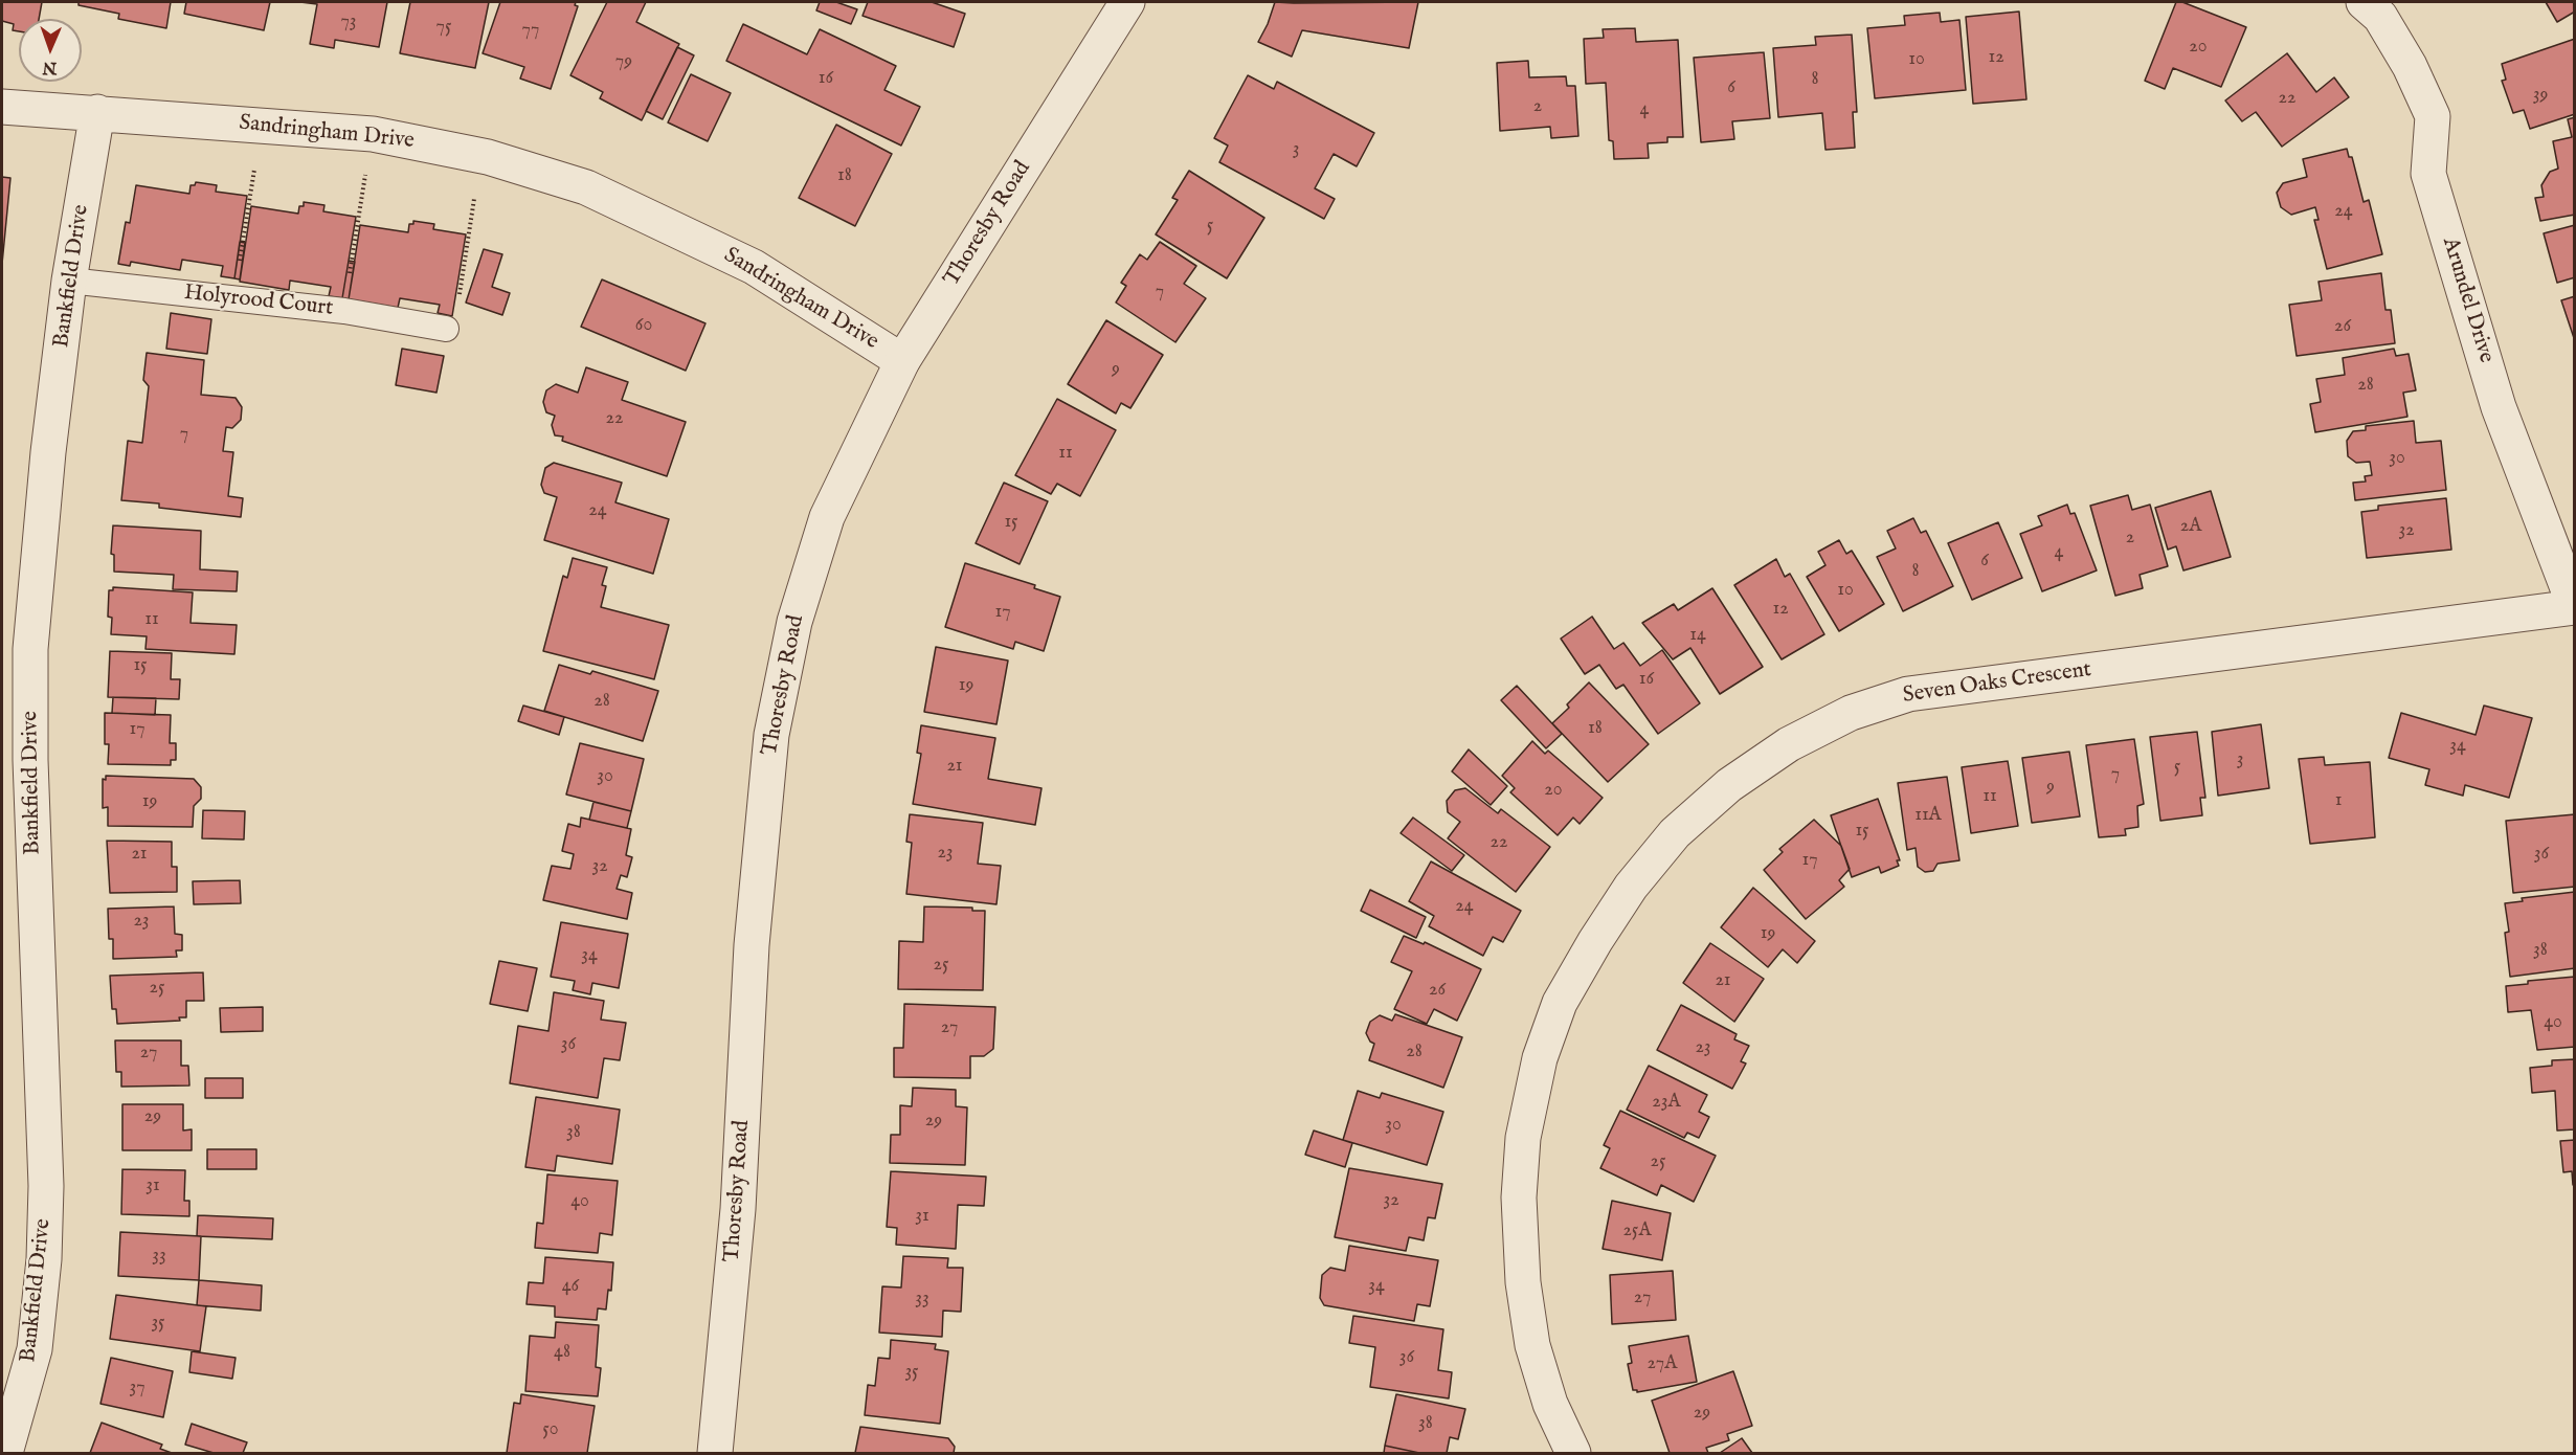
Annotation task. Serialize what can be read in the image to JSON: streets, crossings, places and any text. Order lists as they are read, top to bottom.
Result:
{
  "streets": {
    "street": [
      "Sandringham Drive",
      "Thoresby Road",
      "Bankfield Drive",
      "Arundel Drive",
      "Seven Oaks Crescent"
    ],
    "lane": ["Holyrood Court"]
  },
  "crossings": [
    ["Sandringham Drive", "Thoresby Road"],
    ["Sandringham Drive", "Bankfield Drive"],
    ["Bankfield Drive", "Holyrood Court"],
    ["Arundel Drive", "Seven Oaks Crescent"]
  ],
  "house_numbers": [
    "73",
    "75",
    "77",
    "20",
    "12",
    "10",
    "79",
    "16",
    "8",
    "6",
    "39",
    "22",
    "2",
    "4",
    "3",
    "18",
    "24",
    "5",
    "7",
    "60",
    "26",
    "9",
    "28",
    "22",
    "7",
    "11",
    "30",
    "24",
    "15",
    "2A",
    "32",
    "2",
    "4",
    "6",
    "8",
    "10",
    "12",
    "17",
    "11",
    "14",
    "15",
    "16",
    "19",
    "28",
    "18",
    "17",
    "34",
    "3",
    "21",
    "5",
    "7",
    "30",
    "9",
    "20",
    "11",
    "1",
    "19",
    "11A",
    "15",
    "22",
    "23",
    "21",
    "36",
    "17",
    "32",
    "24",
    "23",
    "19",
    "38",
    "34",
    "25",
    "21",
    "25",
    "26",
    "40",
    "27",
    "36",
    "23",
    "28",
    "27",
    "23A",
    "29",
    "29",
    "30",
    "38",
    "25",
    "31",
    "32",
    "40",
    "31",
    "25A",
    "33",
    "46",
    "34",
    "27",
    "33",
    "35",
    "48",
    "36",
    "27A",
    "35",
    "37",
    "29",
    "38",
    "50"
  ],
  "north": "bottom"
}
